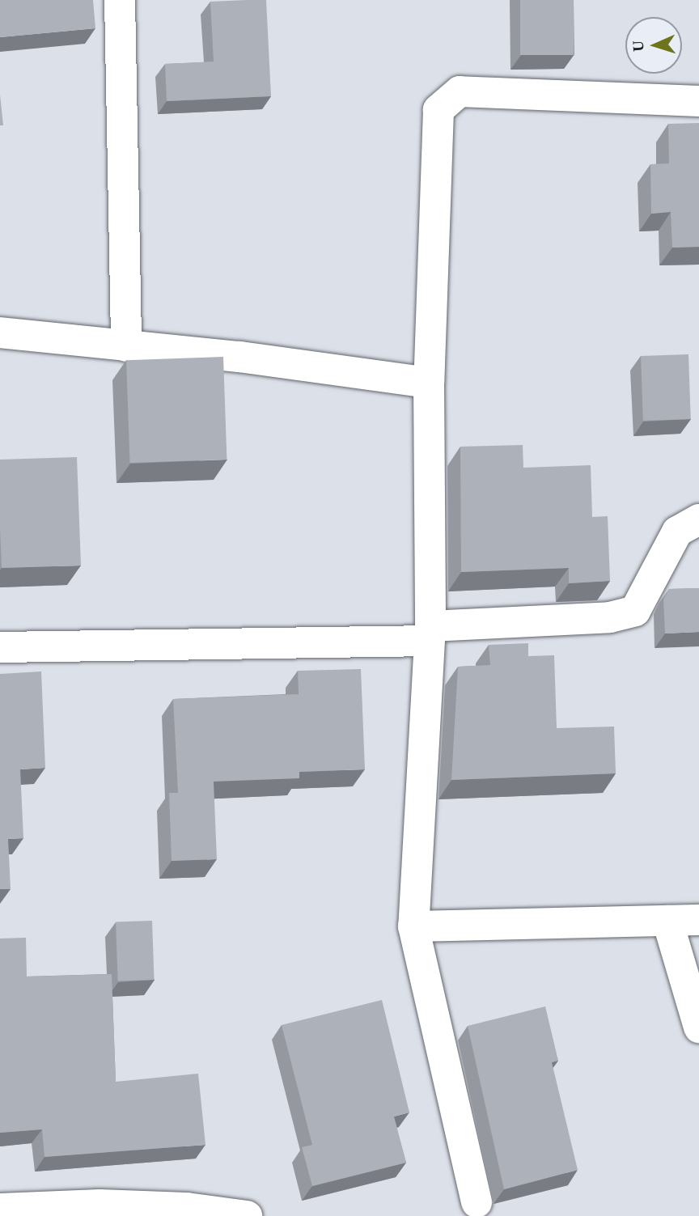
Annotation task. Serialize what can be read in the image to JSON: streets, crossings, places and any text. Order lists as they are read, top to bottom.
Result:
{
  "north": "left"
}
